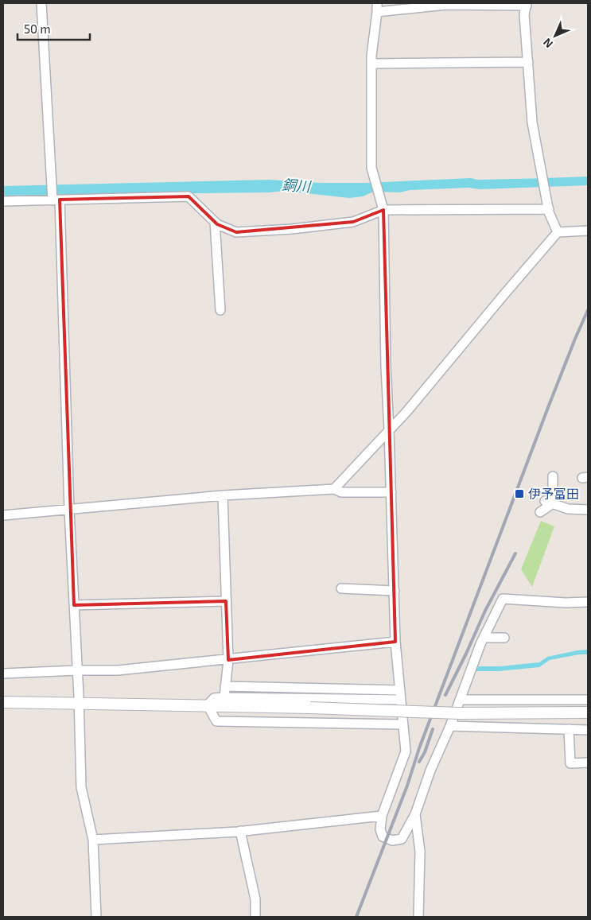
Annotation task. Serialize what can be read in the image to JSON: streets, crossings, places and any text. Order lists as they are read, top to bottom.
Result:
{
  "water": ["銅川"],
  "places": {
    "transit": ["伊予富田"]
  },
  "scale_bar": "50 m",
  "north": "bottom left"
}
